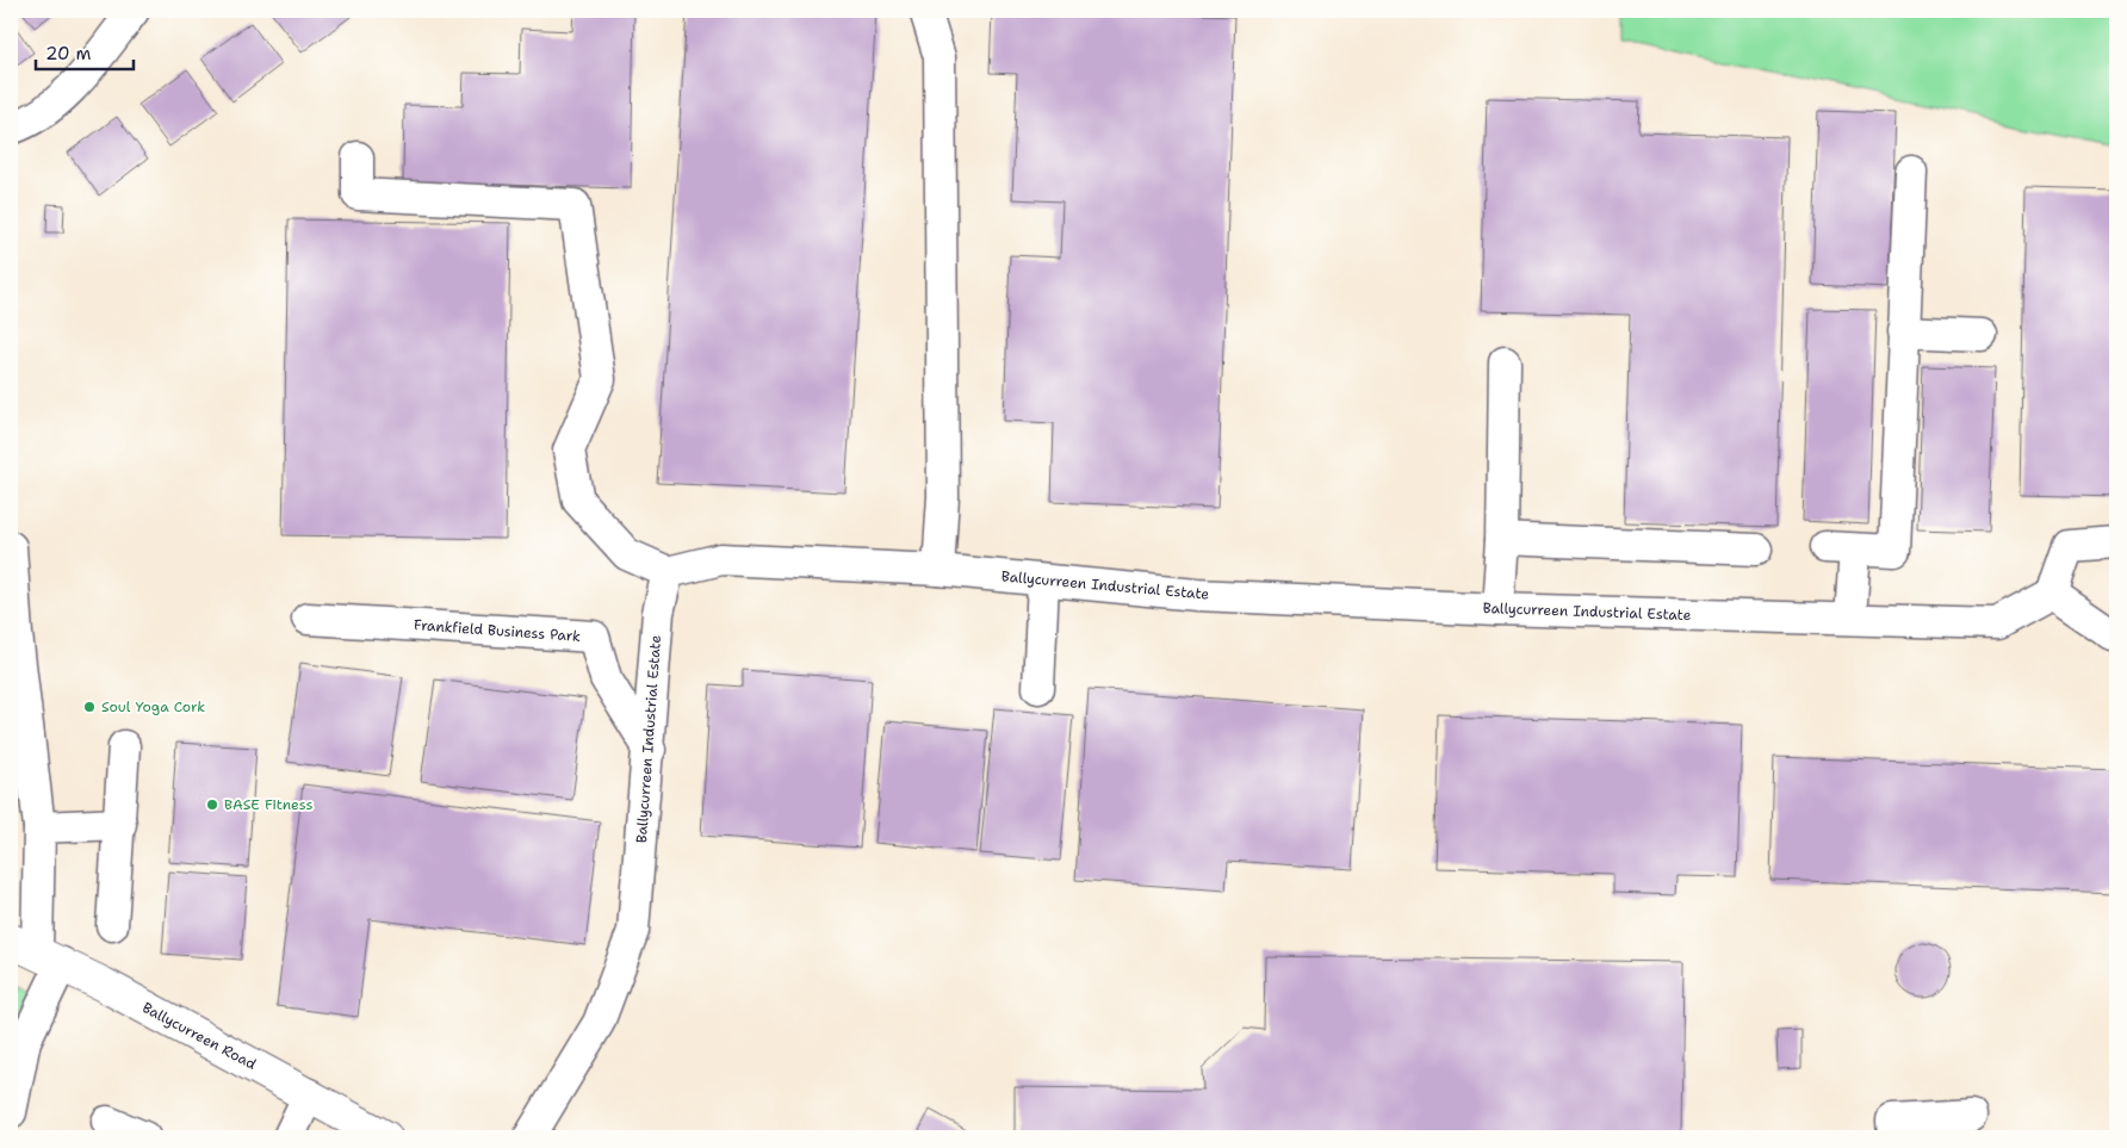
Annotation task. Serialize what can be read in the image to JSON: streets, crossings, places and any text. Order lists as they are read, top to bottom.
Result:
{
  "streets": {
    "main road": ["Ballycurreen Road"],
    "street": ["Ballycurreen Industrial Estate", "Frankfield Business Park"]
  },
  "crossings": [
    ["Ballycurreen Industrial Estate", "Frankfield Business Park"]
  ],
  "places": ["Soul Yoga Cork", "BASE Fitness"],
  "scale_bar": "20 m"
}
